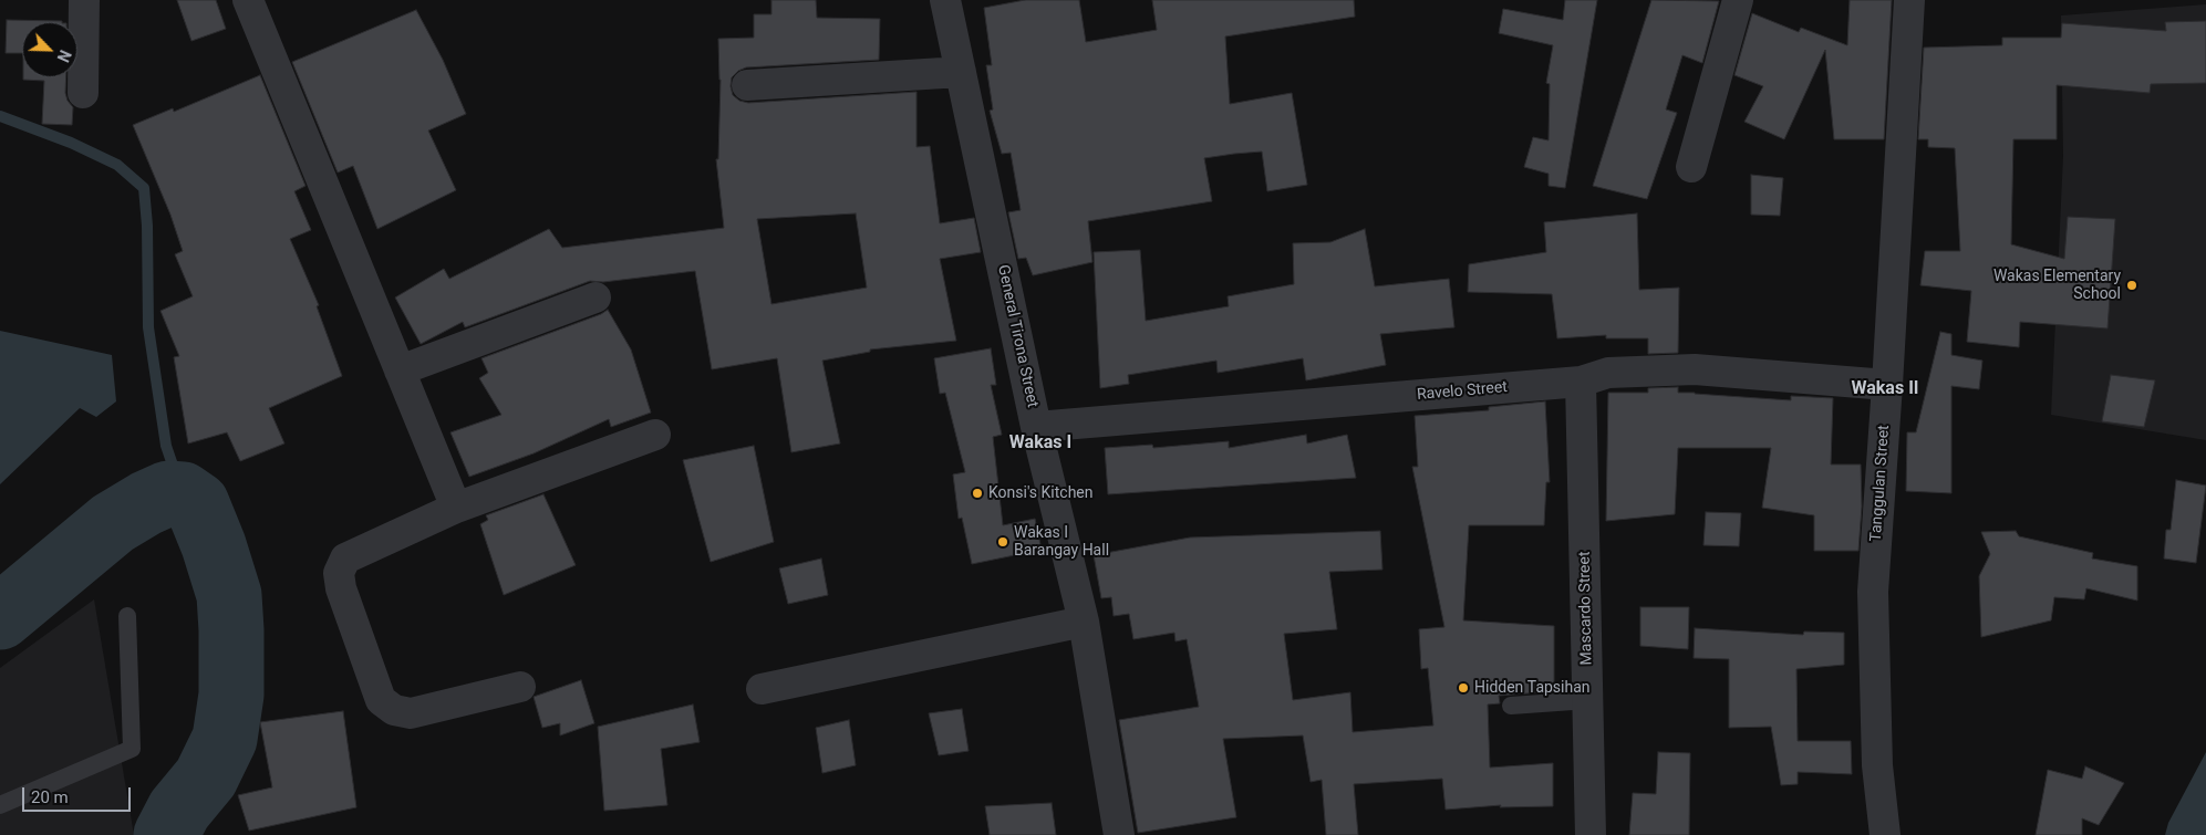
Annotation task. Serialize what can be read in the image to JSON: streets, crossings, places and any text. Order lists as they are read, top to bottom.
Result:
{
  "streets": {
    "street": [
      "General Tirona Street",
      "Ravelo Street",
      "Tanggulan Street",
      "Mascardo Street"
    ]
  },
  "crossings": [
    ["General Tirona Street", "Ravelo Street"],
    ["Ravelo Street", "Tanggulan Street"],
    ["Ravelo Street", "Mascardo Street"]
  ],
  "districts": ["Wakas II", "Wakas I"],
  "places": [
    "Wakas Elementary School",
    "Konsi's Kitchen",
    "Wakas I Barangay Hall",
    "Hidden Tapsihan"
  ],
  "scale_bar": "20 m",
  "north": "bottom right"
}
